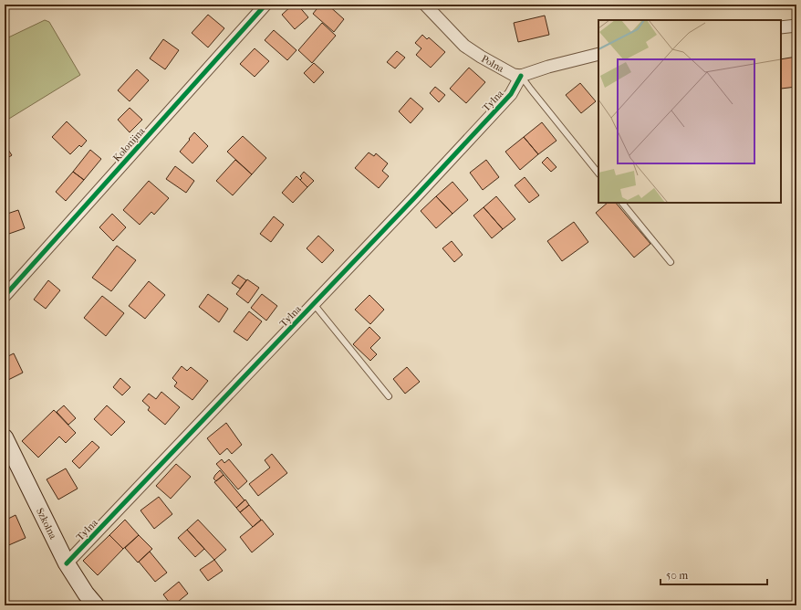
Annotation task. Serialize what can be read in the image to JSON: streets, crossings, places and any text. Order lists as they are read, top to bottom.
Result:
{
  "streets": {
    "street": [
      "Polna",
      "Tylna",
      "Kolonijna",
      "Szkolna"
    ]
  },
  "crossings": [
    ["Polna", "Tylna"],
    ["Tylna", "Szkolna"]
  ],
  "scale_bar": "50 m"
}
